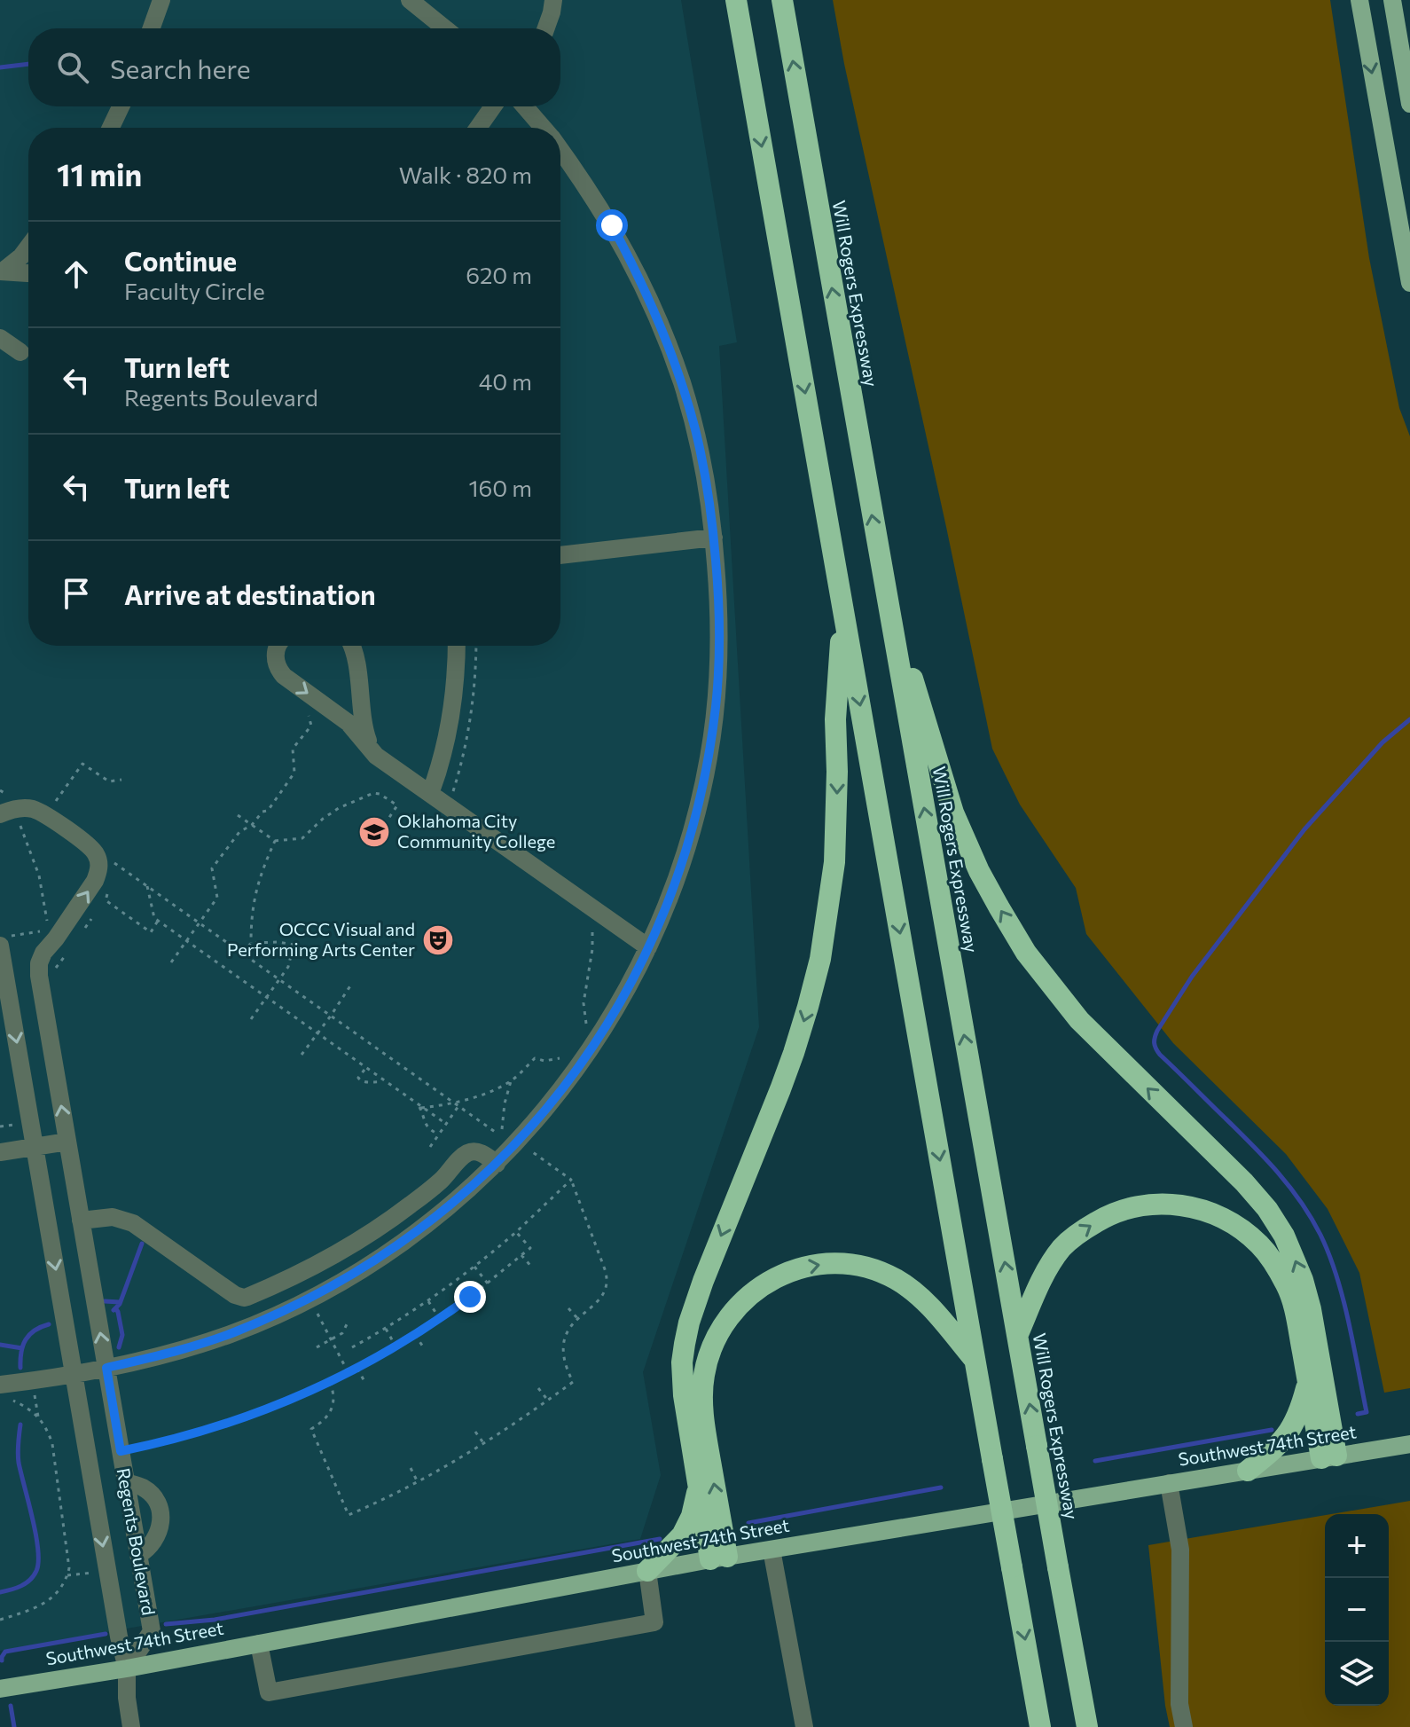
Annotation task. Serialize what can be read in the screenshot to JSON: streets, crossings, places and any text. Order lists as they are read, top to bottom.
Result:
{
  "streets": {
    "highway": ["Will Rogers Expressway"],
    "main road": ["Southwest 74th Street"],
    "street": ["Regents Boulevard"]
  },
  "crossings": [
    ["Southwest 74th Street", "Regents Boulevard"]
  ],
  "places": {
    "school or university": ["Oklahoma City Community College"],
    "theatre": ["OCCC Visual and Performing Arts Center"]
  },
  "page": {
    "search": "Search here",
    "heading": ["11 min", "Walk · 820 m"],
    "list": [
      ["Continue", "Faculty Circle", "620 m"],
      ["Turn left", "Regents Boulevard", "40 m"],
      ["Turn left", "160 m"],
      "Arrive at destination"
    ],
    "map_buttons": ["+", "−"]
  }
}
